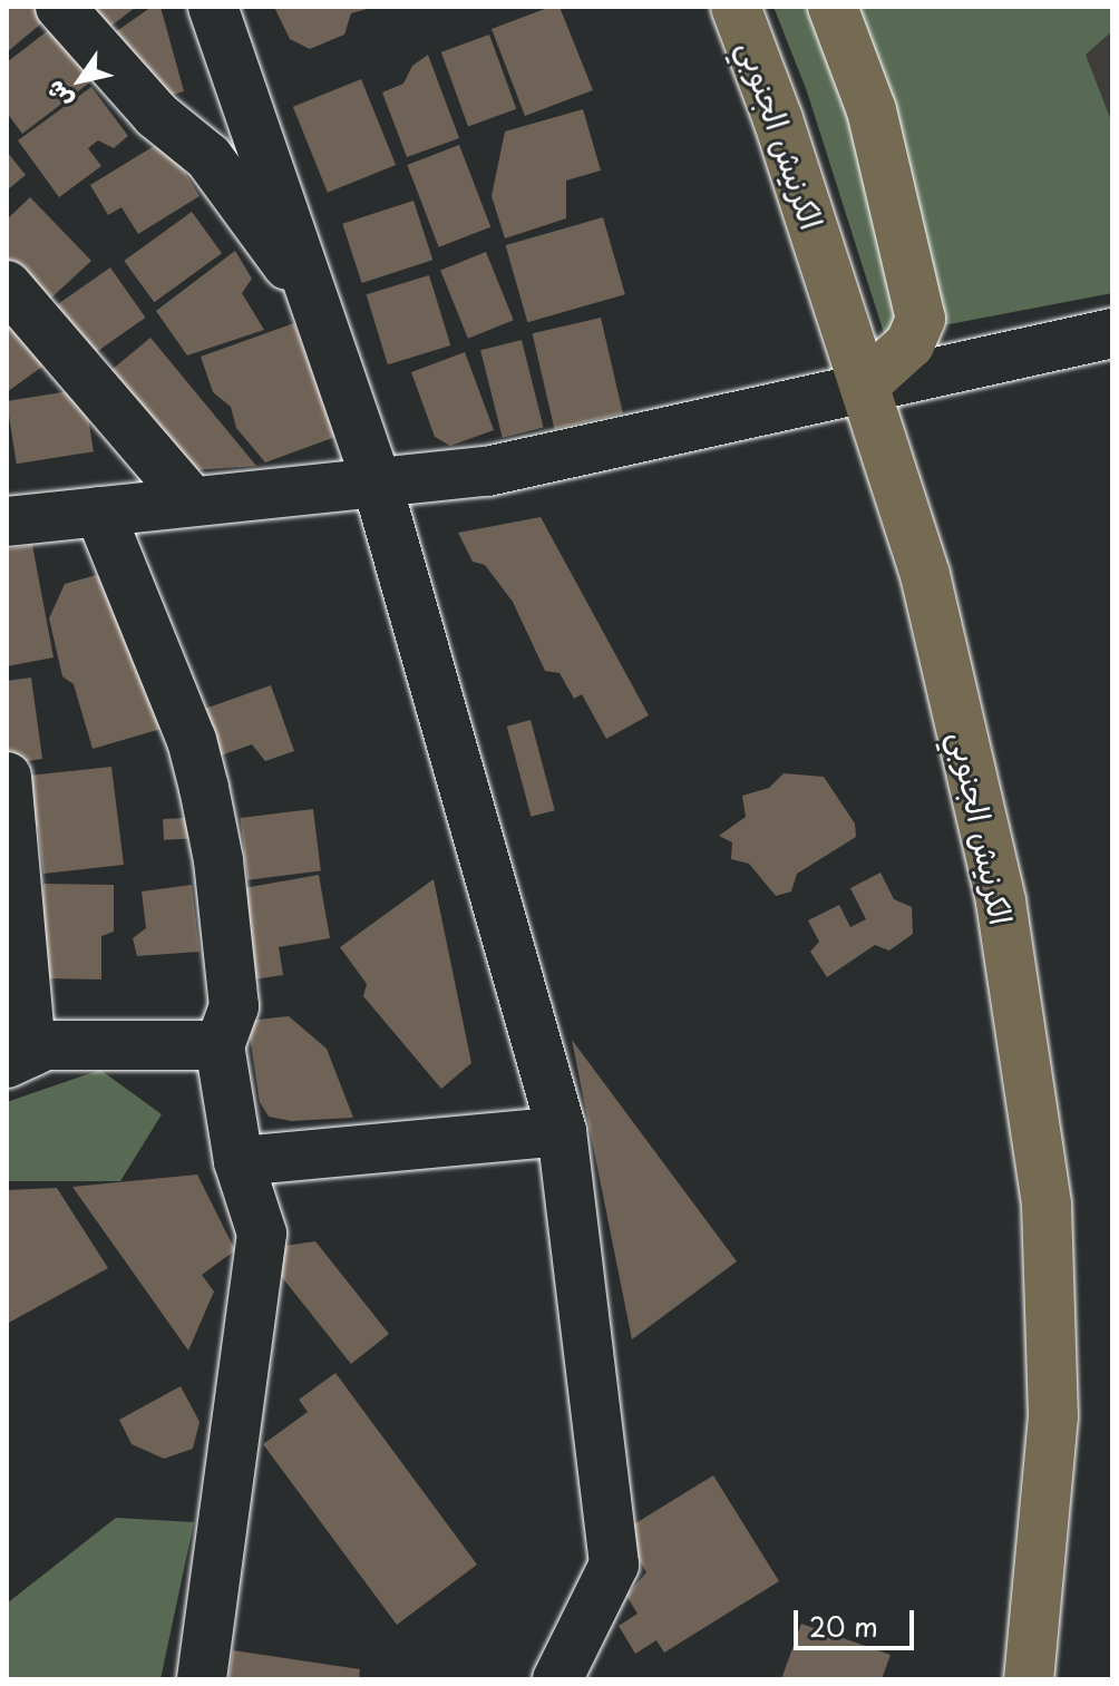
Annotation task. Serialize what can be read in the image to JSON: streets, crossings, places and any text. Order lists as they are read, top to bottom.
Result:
{
  "streets": {
    "main road": ["الكرنيش الجنوبي"]
  },
  "scale_bar": "20 m",
  "north": "bottom left"
}
